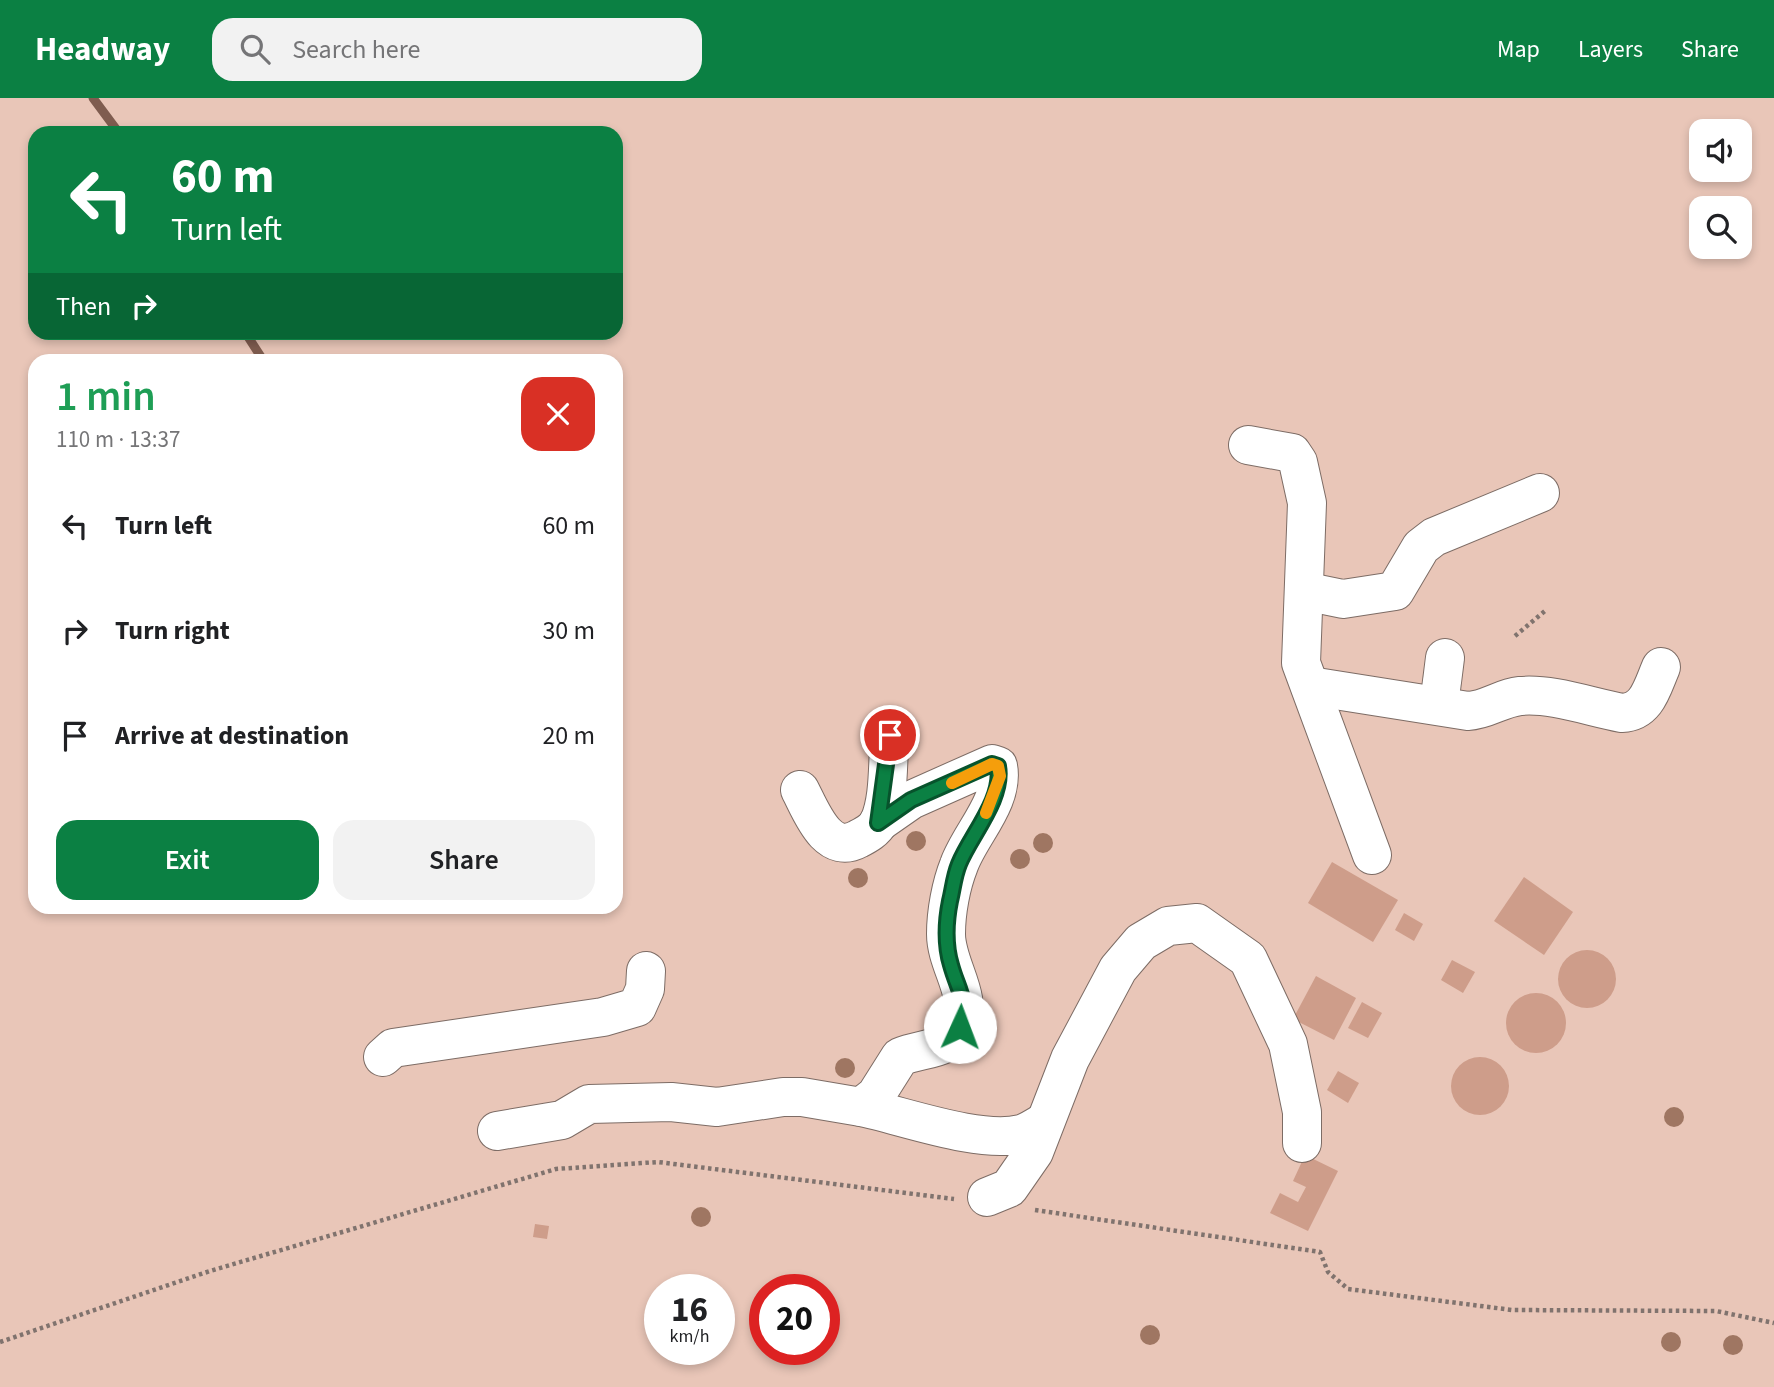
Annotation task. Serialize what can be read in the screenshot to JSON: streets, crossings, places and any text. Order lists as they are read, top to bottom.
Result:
{
  "page": {
    "header": "Headway",
    "search": "Search here",
    "nav": ["Map", "Layers", "Share"],
    "turn": ["60 m", "Turn left"],
    "then": "Then",
    "heading": ["1 min", "110 m · 13:37"],
    "list": [
      {
        "name": "Turn left",
        "value": "60 m"
      },
      {
        "name": "Turn right",
        "value": "30 m"
      },
      {
        "name": "Arrive at destination",
        "value": "20 m"
      }
    ],
    "buttons": ["Exit", "Share"],
    "speed": "16 km/h",
    "limit": "20"
  }
}
